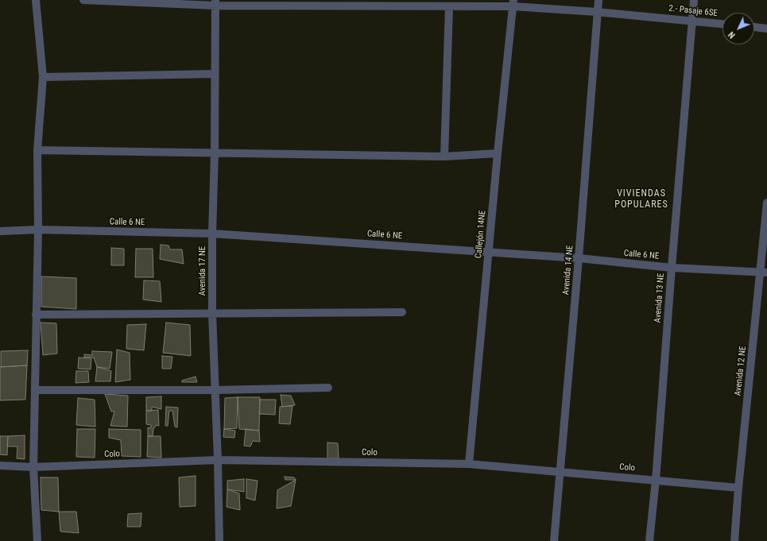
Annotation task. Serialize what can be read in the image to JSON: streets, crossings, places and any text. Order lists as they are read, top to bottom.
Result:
{
  "streets": {
    "street": [
      "2.- Pasaje 6SE",
      "Calle 6 NE",
      "Callejón 14NE",
      "Avenida 14 NE",
      "Avenida 17 NE",
      "Avenida 13 NE",
      "Avenida 12 NE",
      "Colo"
    ]
  },
  "crossings": [
    ["2.- Pasaje 6SE", "Callejón 14NE"],
    ["2.- Pasaje 6SE", "Avenida 14 NE"],
    ["2.- Pasaje 6SE", "Avenida 17 NE"],
    ["2.- Pasaje 6SE", "Avenida 13 NE"],
    ["Calle 6 NE", "Callejón 14NE"],
    ["Calle 6 NE", "Avenida 14 NE"],
    ["Calle 6 NE", "Avenida 17 NE"],
    ["Calle 6 NE", "Avenida 13 NE"],
    ["Calle 6 NE", "Avenida 12 NE"],
    ["Callejón 14NE", "Colo"],
    ["Avenida 14 NE", "Colo"],
    ["Avenida 17 NE", "Colo"],
    ["Avenida 13 NE", "Colo"],
    ["Avenida 12 NE", "Colo"]
  ],
  "districts": ["VIVIENDAS POPULARES"],
  "north": "bottom left"
}
